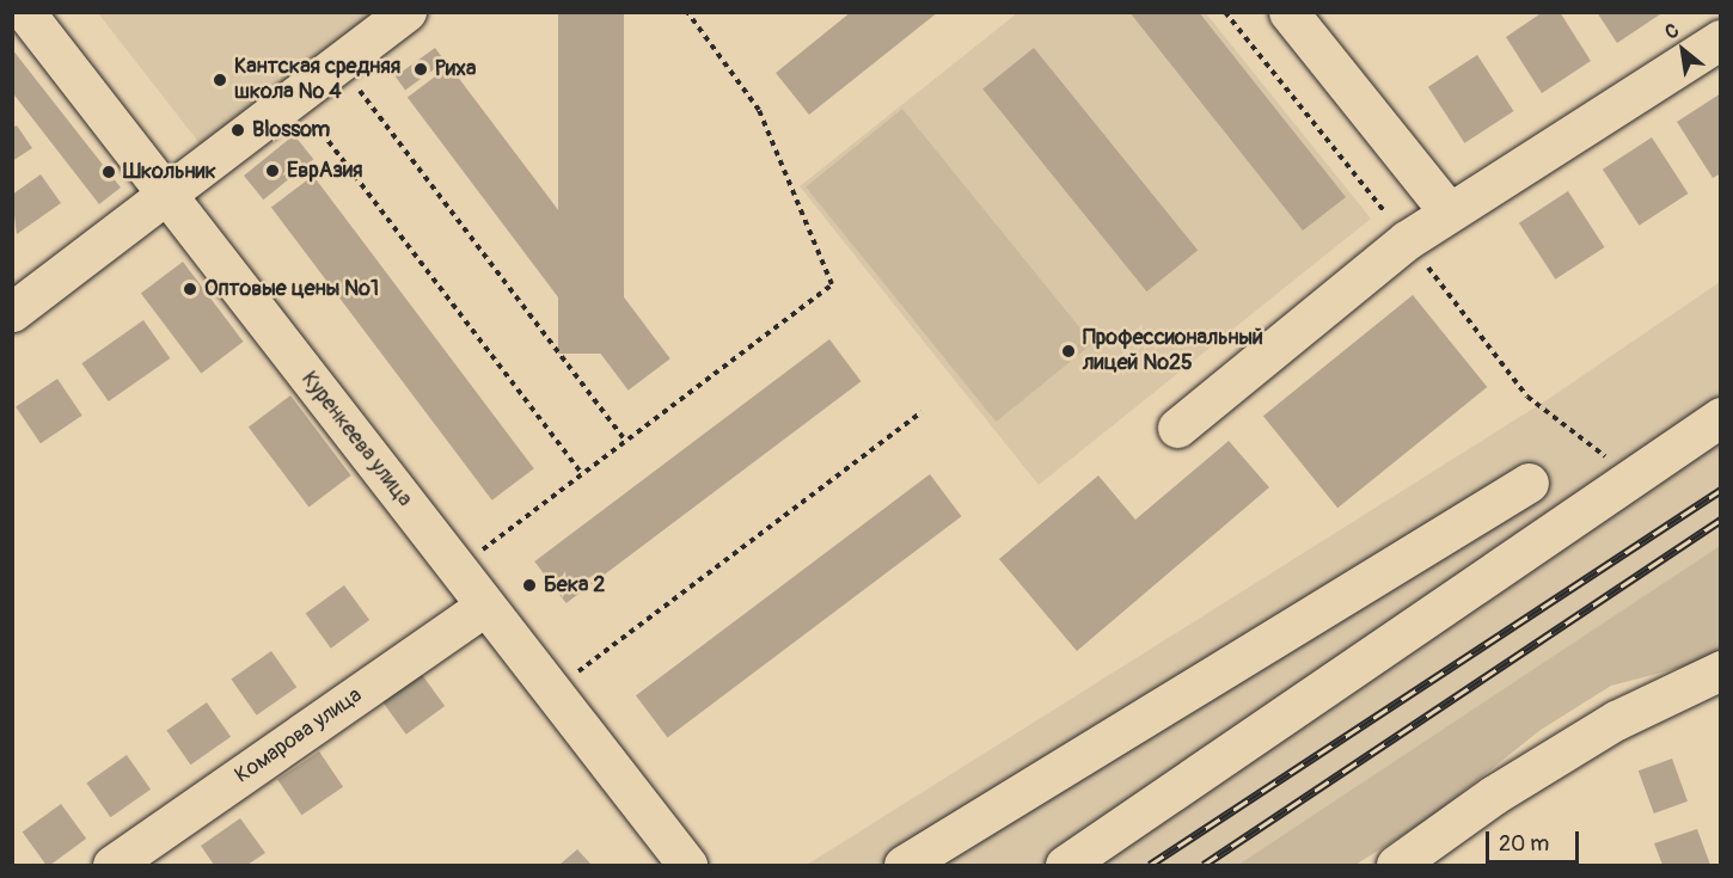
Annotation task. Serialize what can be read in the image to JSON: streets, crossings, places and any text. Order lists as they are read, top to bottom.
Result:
{
  "streets": {
    "street": ["Куренкеева улица", "Комарова улица"]
  },
  "crossings": [
    ["Куренкеева улица", "Комарова улица"]
  ],
  "places": [
    "Риха",
    "Кантская средняя школа № 4",
    "Blossom",
    "ЕврАзия",
    "Школьник",
    "Оптовые цены №1",
    "Профессиональный лицей №25",
    "Бека 2"
  ],
  "scale_bar": "20 m",
  "north": "top left"
}
